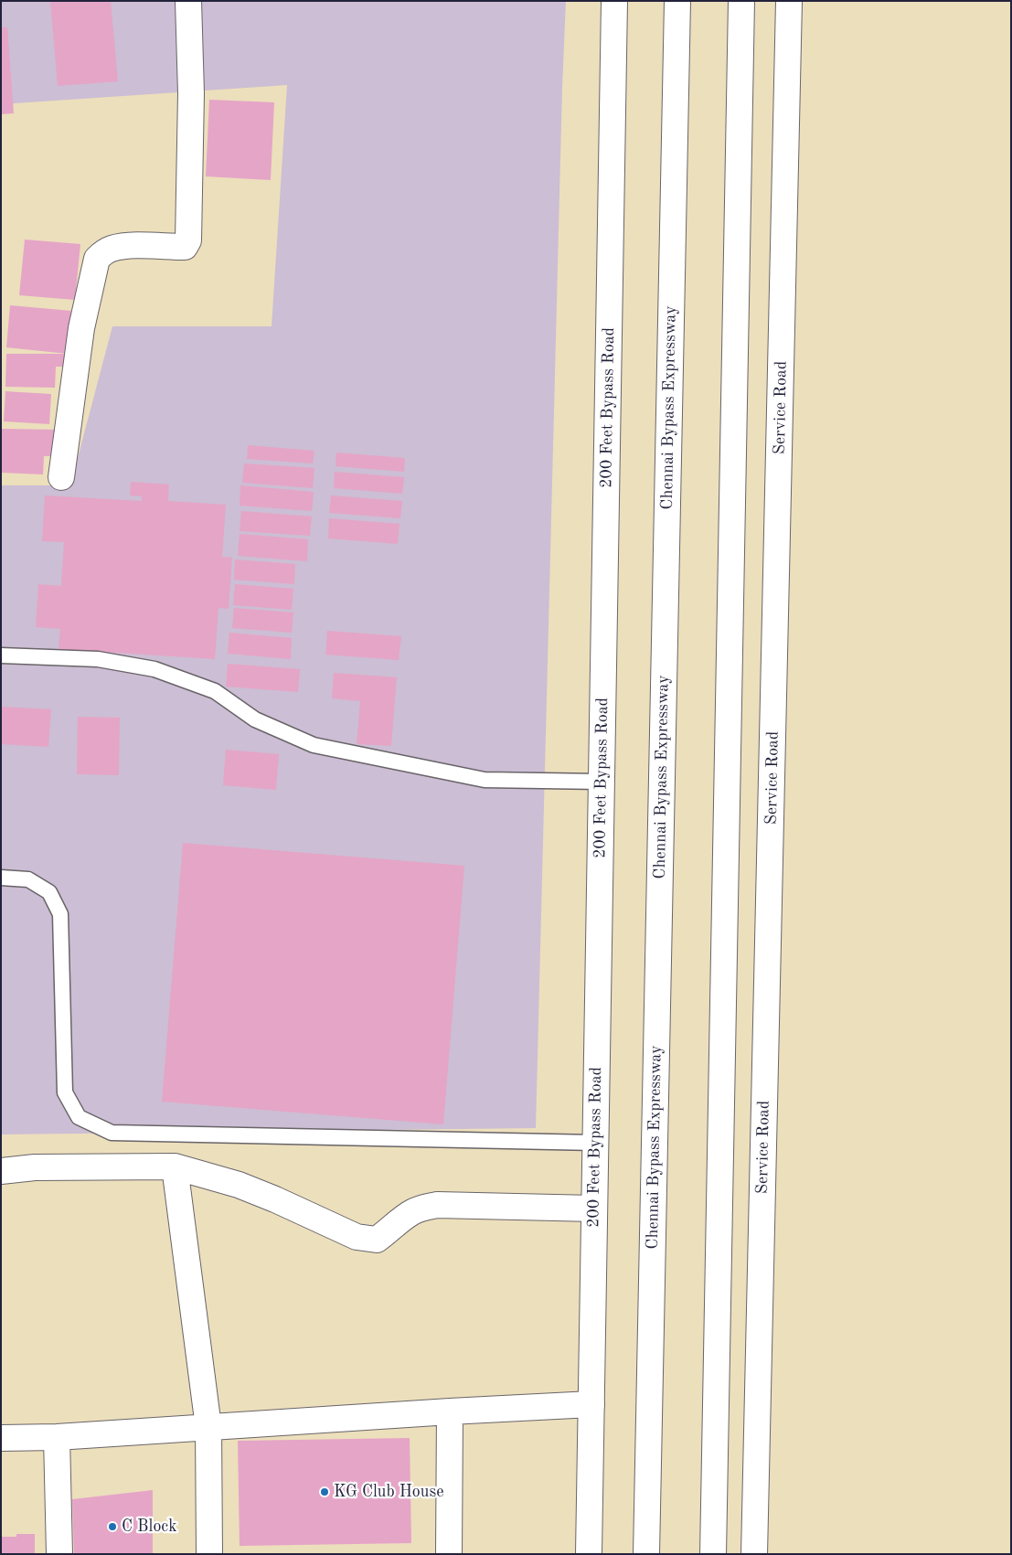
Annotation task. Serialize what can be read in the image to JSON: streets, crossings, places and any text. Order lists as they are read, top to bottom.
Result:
{
  "streets": {
    "main road": ["200 Feet Bypass Road", "Chennai Bypass Expressway", "Service Road"]
  },
  "places": ["KG Club House", "C Block"]
}
